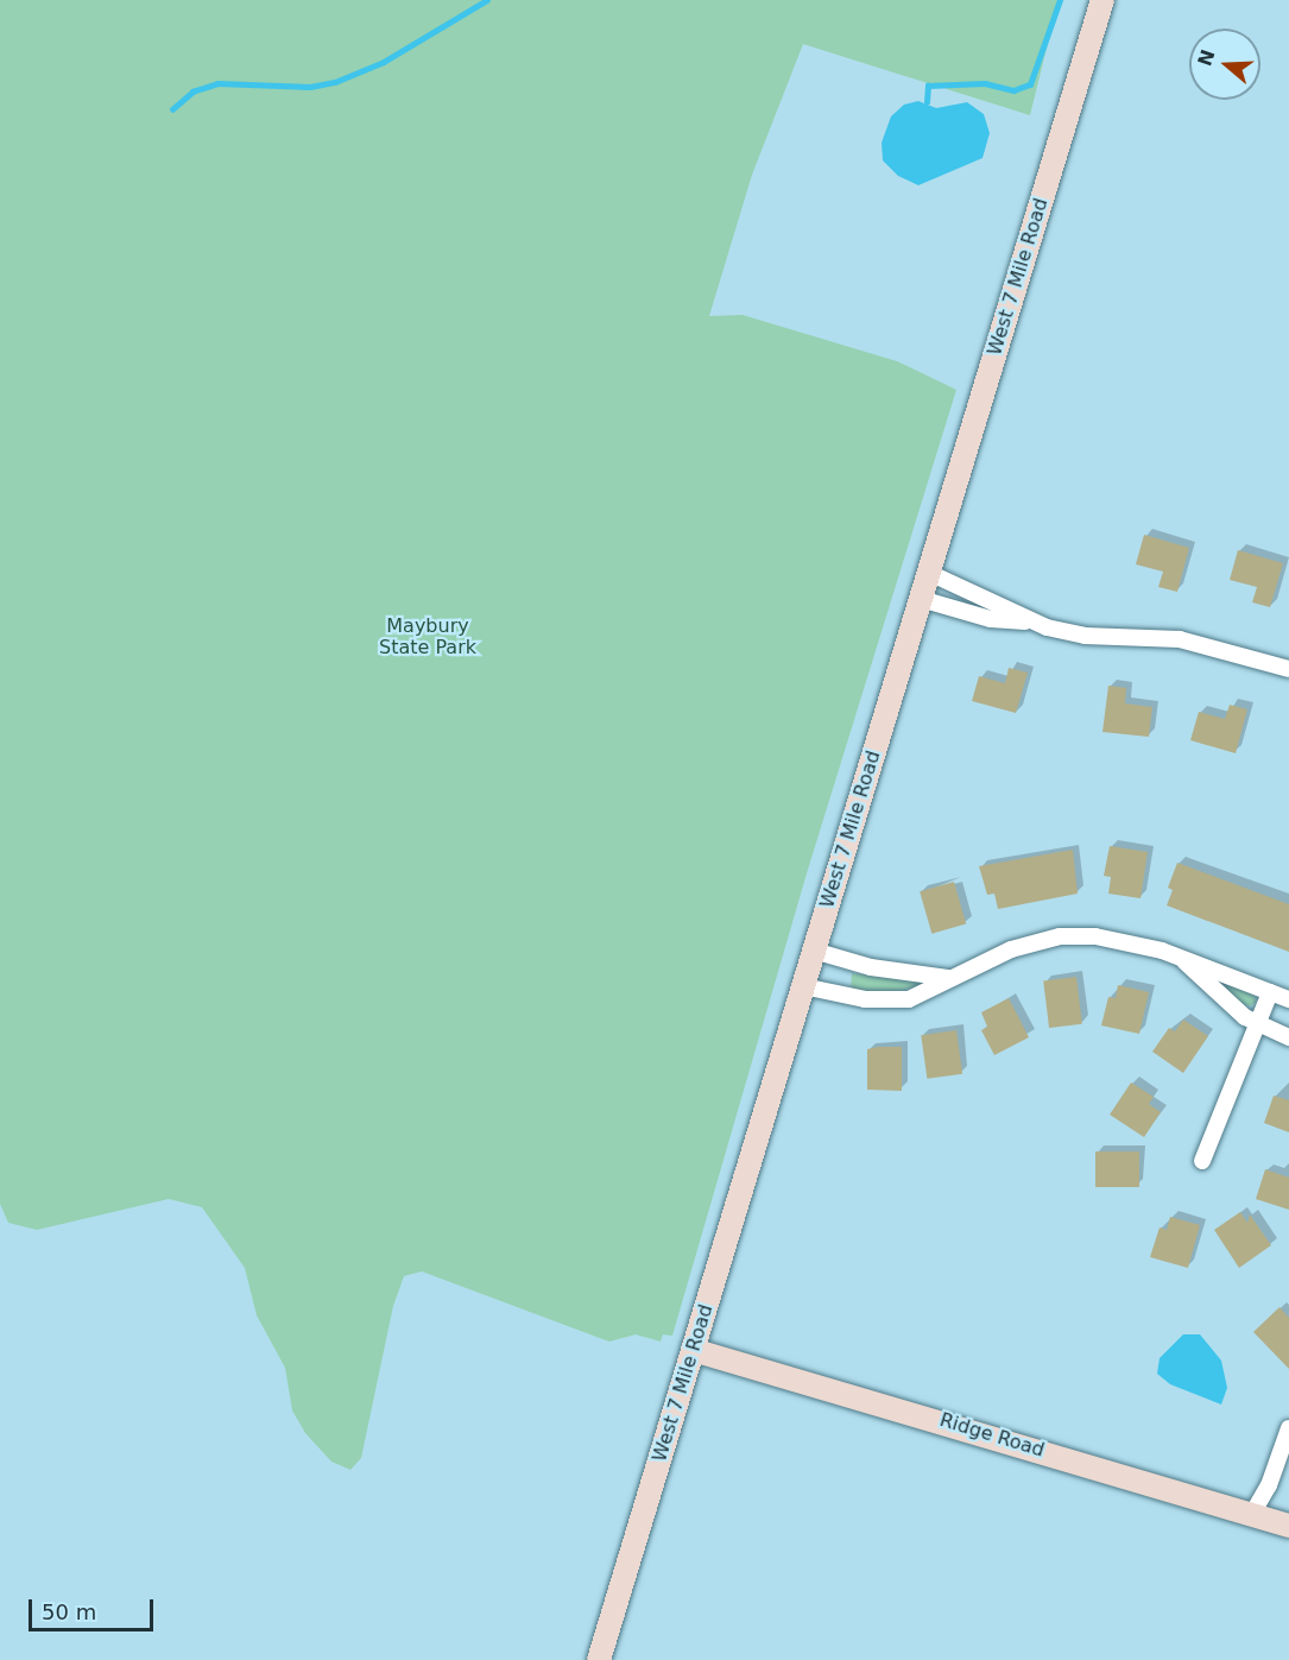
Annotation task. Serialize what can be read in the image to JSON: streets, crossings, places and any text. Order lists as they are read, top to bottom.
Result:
{
  "streets": {
    "street": ["West 7 Mile Road", "Ridge Road"]
  },
  "crossings": [
    ["West 7 Mile Road", "Ridge Road"]
  ],
  "parks": ["Maybury State Park"],
  "scale_bar": "50 m",
  "north": "left"
}
